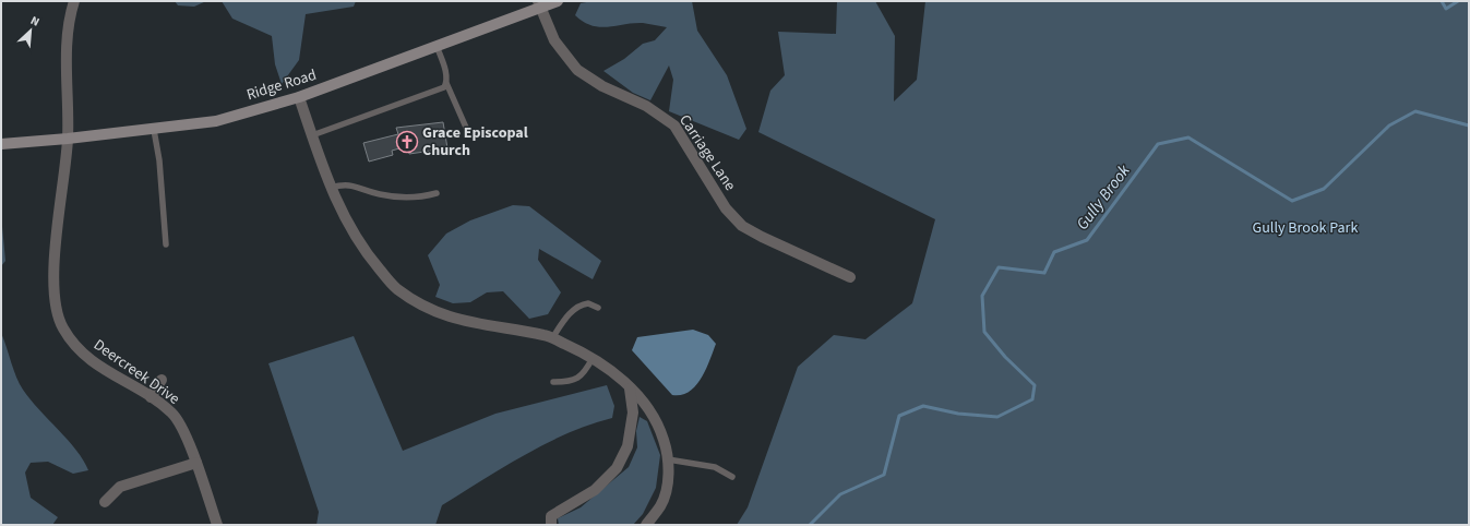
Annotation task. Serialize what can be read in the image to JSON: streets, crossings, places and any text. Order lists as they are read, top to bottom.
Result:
{
  "streets": {
    "main road": ["Ridge Road"],
    "street": ["Carriage Lane", "Deercreek Drive"]
  },
  "crossings": [
    ["Ridge Road", "Carriage Lane"],
    ["Ridge Road", "Deercreek Drive"]
  ],
  "water": ["Gully Brook"],
  "parks": ["Gully Brook Park"],
  "places": {
    "church": ["Grace Episcopal Church"]
  },
  "north": "top right"
}
